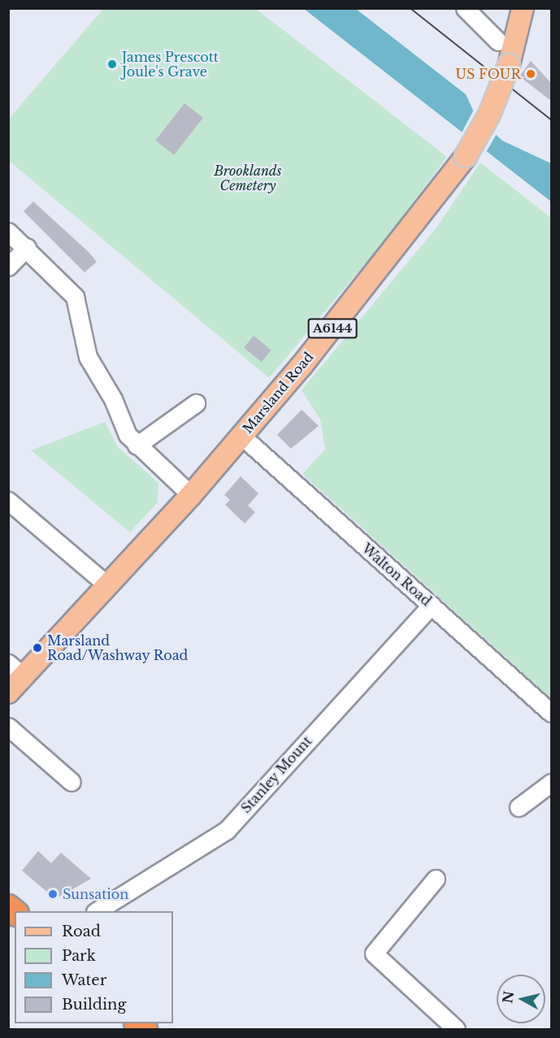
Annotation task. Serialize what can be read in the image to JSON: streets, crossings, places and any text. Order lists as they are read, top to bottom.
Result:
{
  "streets": {
    "main road": ["A6144", "Marsland Road"],
    "street": ["Walton Road", "Stanley Mount"]
  },
  "crossings": [
    ["Marsland Road", "Walton Road"],
    ["Walton Road", "Stanley Mount"]
  ],
  "parks": ["Brooklands Cemetery"],
  "places": [
    "James Prescott Joule's Grave",
    "US FOUR",
    "Marsland Road/Washway Road",
    "Sunsation"
  ],
  "legend": [
    "Road",
    "Park",
    "Water",
    "Building"
  ],
  "north": "left"
}
